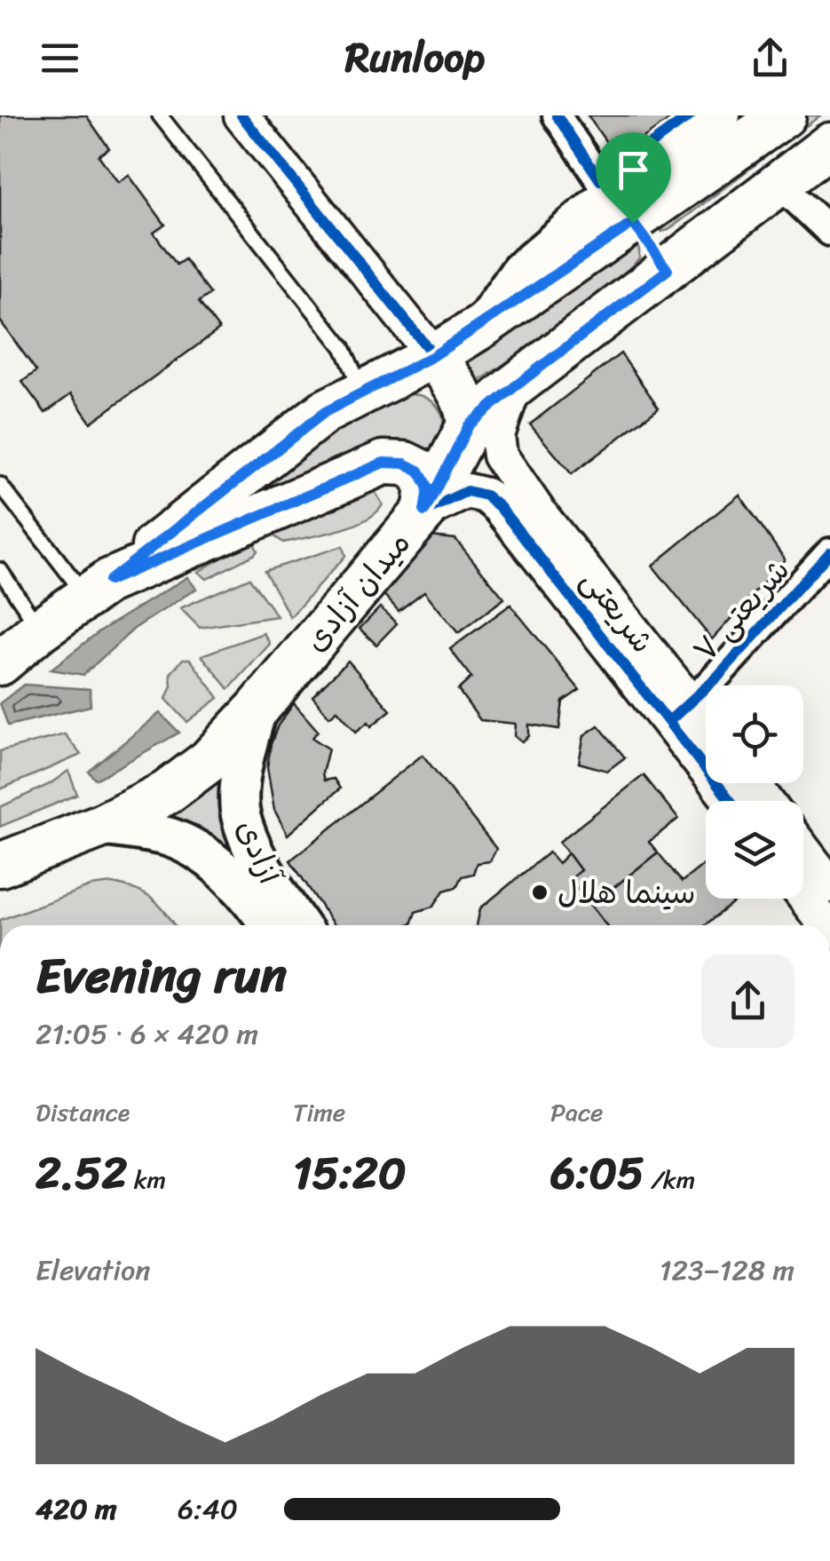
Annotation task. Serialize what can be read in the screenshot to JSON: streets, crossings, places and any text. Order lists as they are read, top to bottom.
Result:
{
  "streets": {
    "main road": ["میدان آزادی", "آزادی"],
    "street": ["شریعتی ۷", "شریعتی"]
  },
  "crossings": [
    ["میدان آزادی", "شریعتی"],
    ["میدان آزادی", "آزادی"],
    ["شریعتی ۷", "شریعتی"]
  ],
  "places": ["سینما هلال"],
  "page": {
    "header": "Runloop",
    "heading": ["Evening run", "21:05 · 6 × 420 m"],
    "stats": [
      ["Distance", "2.52 km"],
      ["Time", "15:20"],
      ["Pace", "6:05 /km"]
    ],
    "chart": ["Elevation", "123–128 m"],
    "list": [
      {
        "name": "420 m",
        "note": "6:40"
      }
    ]
  }
}
